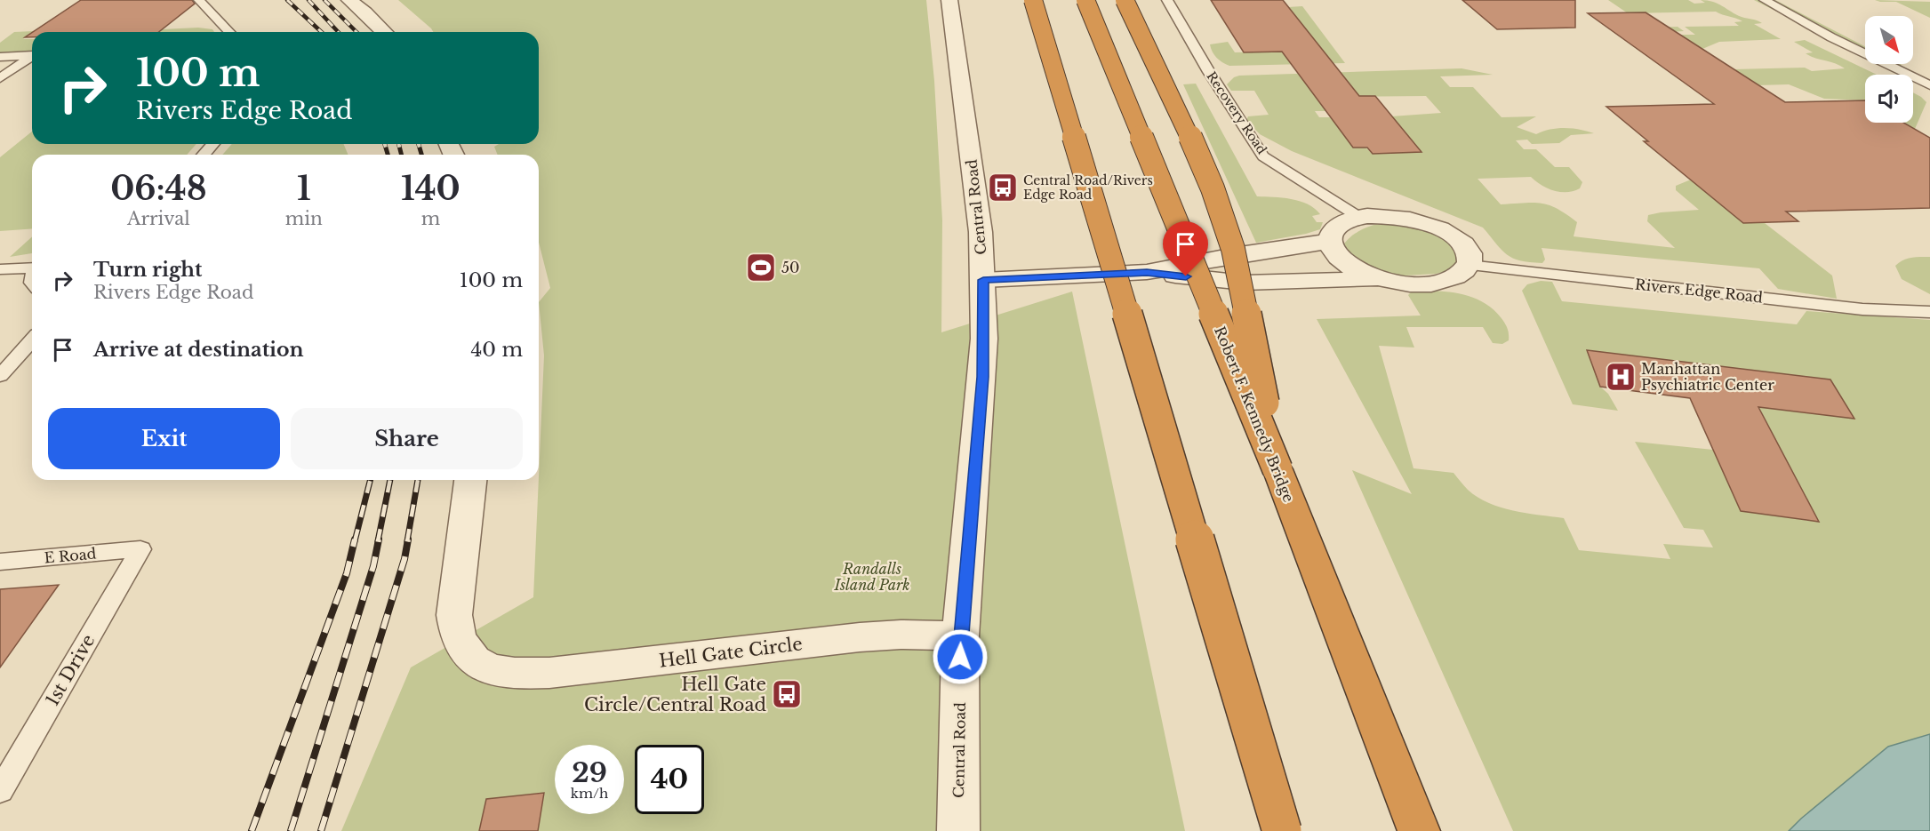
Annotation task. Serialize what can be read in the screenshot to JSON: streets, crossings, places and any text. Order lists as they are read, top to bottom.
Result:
{
  "streets": {
    "highway": ["Robert F. Kennedy Bridge"],
    "street": ["Central Road", "Hell Gate Circle"],
    "lane": [
      "Recovery Road",
      "Rivers Edge Road",
      "E Road",
      "1st Drive"
    ]
  },
  "crossings": [
    ["Central Road", "Hell Gate Circle"],
    ["E Road", "1st Drive"]
  ],
  "parks": ["Randalls Island Park"],
  "places": {
    "bus stop": ["Central Road/Rivers Edge Road", "Hell Gate Circle/Central Road"],
    "sports": ["50"],
    "hospital": ["Manhattan Psychiatric Center"]
  },
  "north": "bottom right",
  "page": {
    "turn": ["100 m", "Rivers Edge Road"],
    "eta": [
      "06:48",
      "Arrival",
      "1",
      "min",
      "140",
      "m"
    ],
    "list": [
      {
        "name": "Turn right",
        "note": "Rivers Edge Road",
        "value": "100 m"
      },
      {
        "name": "Arrive at destination",
        "value": "40 m"
      }
    ],
    "buttons": ["Exit", "Share"],
    "speed": "29 km/h",
    "limit": "40"
  }
}
